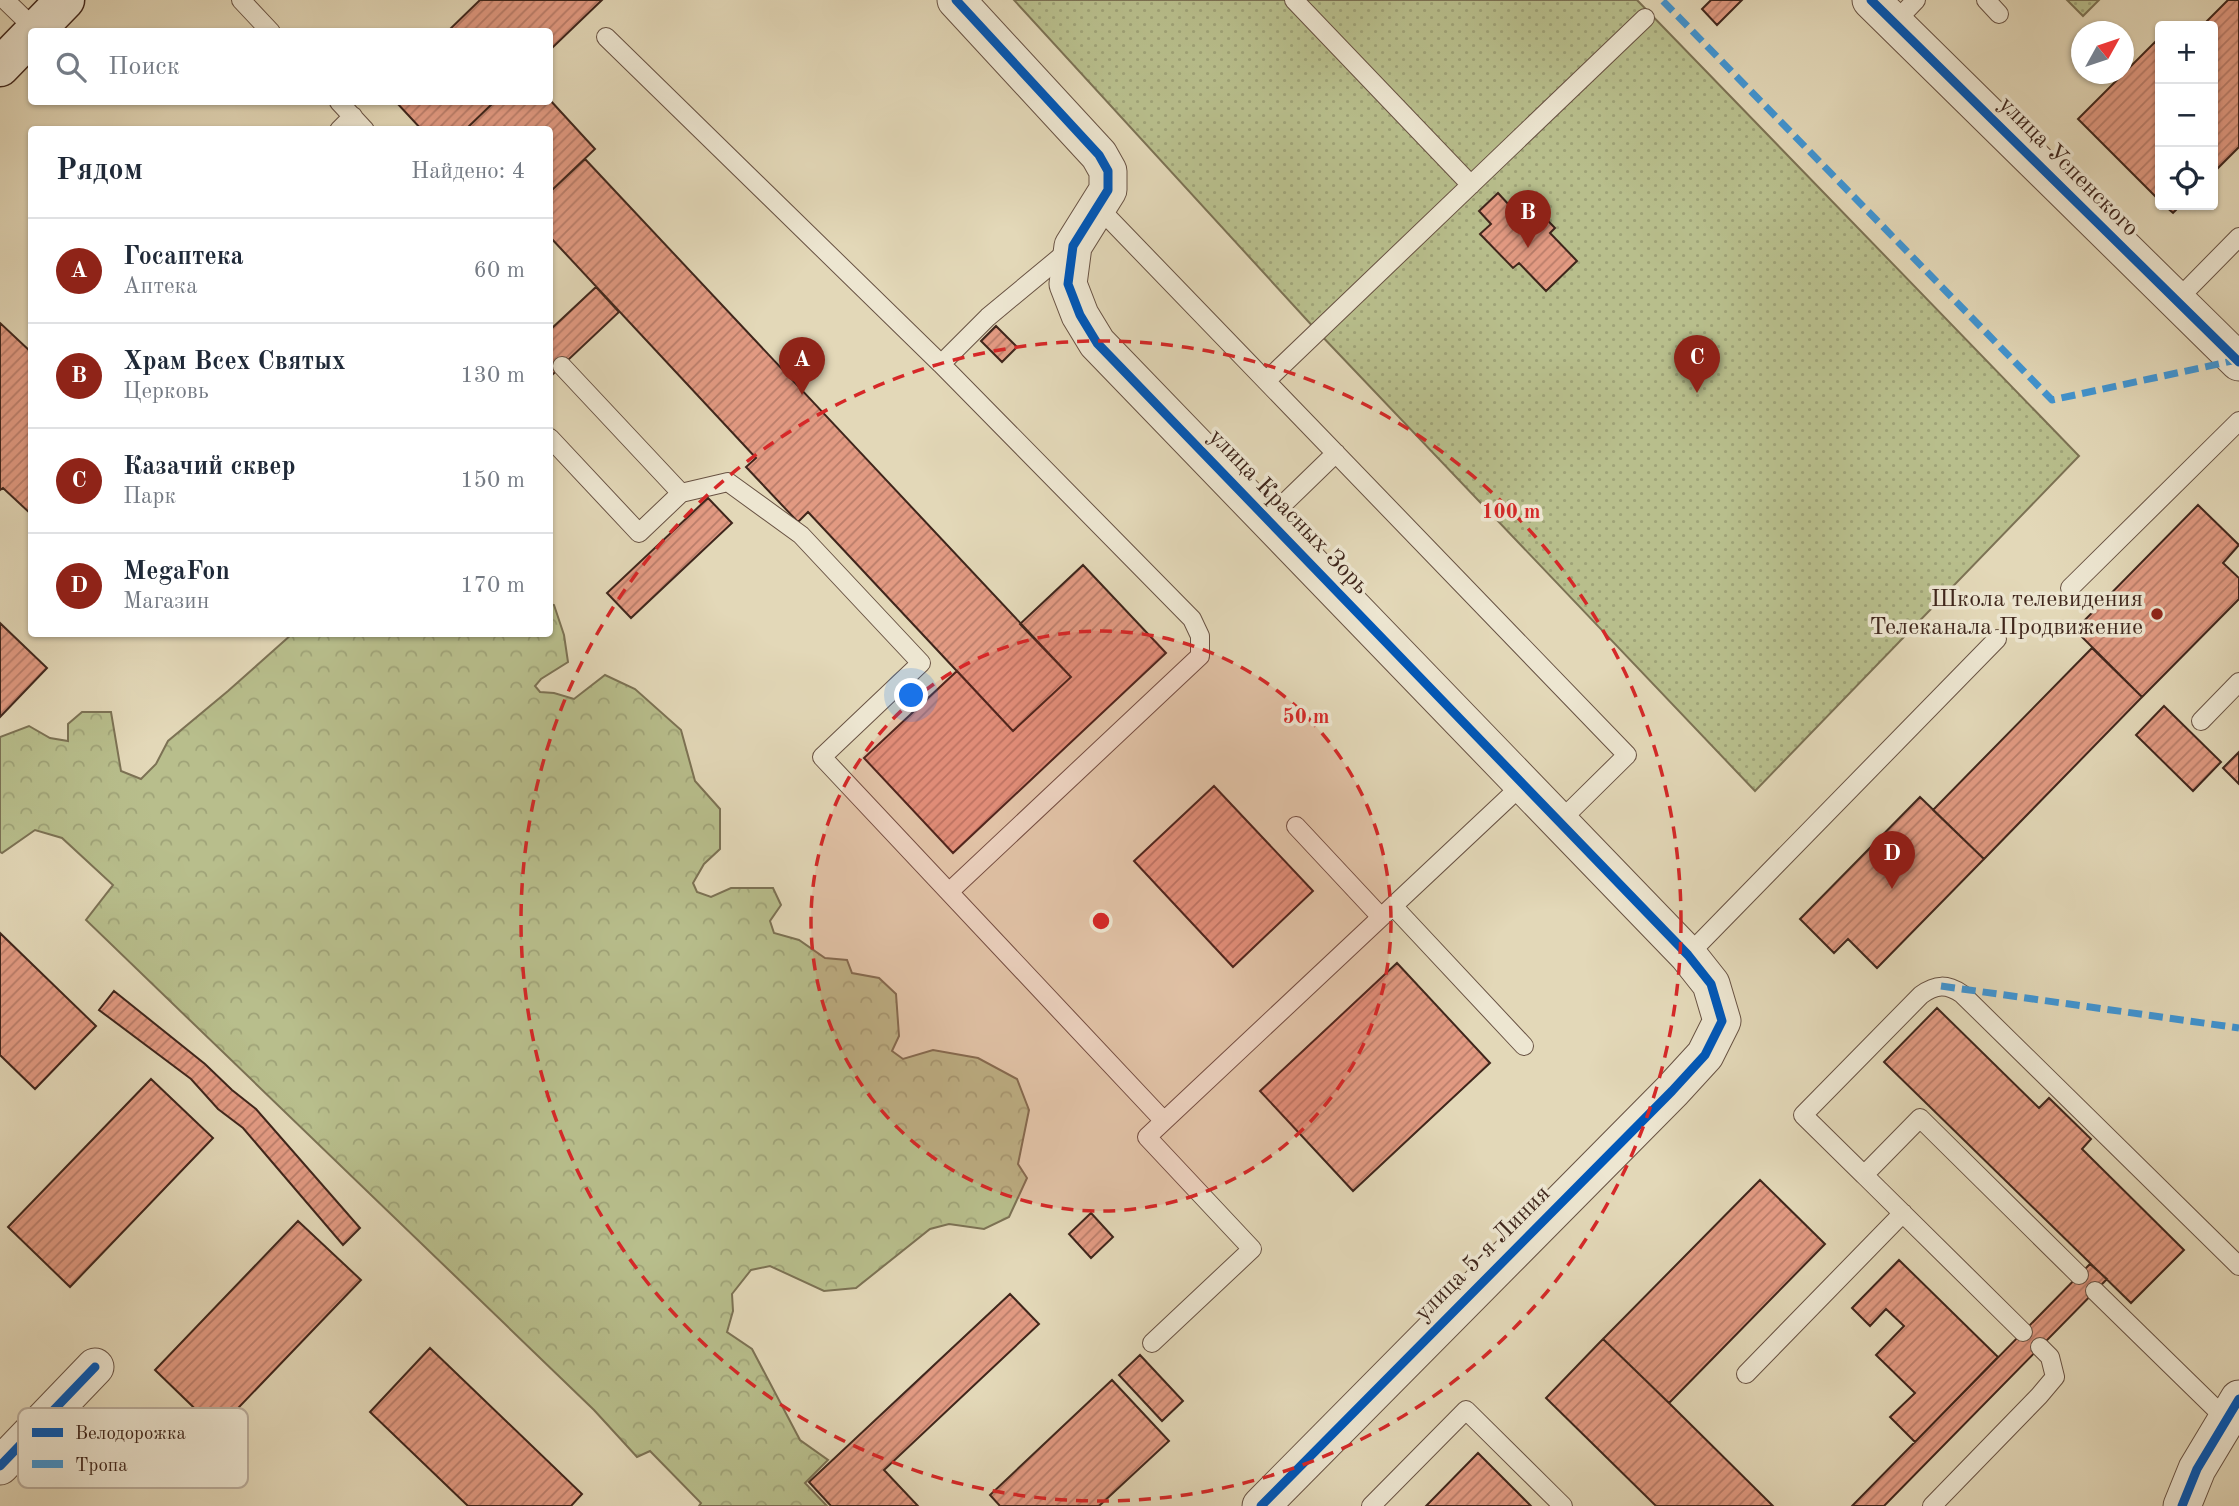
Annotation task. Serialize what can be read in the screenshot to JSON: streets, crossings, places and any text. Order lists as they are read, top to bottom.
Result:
{
  "streets": {
    "street": ["улица Успенского", "улица Красных Зорь", "улица 5-я Линия"]
  },
  "crossings": [
    ["улица Красных Зорь", "улица 5-я Линия"]
  ],
  "places": ["Школа телевидения Телеканала Продвижение"],
  "legend": ["Велодорожка", "Тропа"],
  "north": "top right",
  "page": {
    "map_buttons": ["+", "−"],
    "search": "Поиск",
    "heading": ["Рядом", "Найдено: 4"],
    "pins": [
      "B",
      "C",
      "A",
      "D"
    ],
    "list": [
      {
        "mark": "A",
        "name": "Госаптека",
        "note": "Аптека",
        "value": "60 m"
      },
      {
        "mark": "B",
        "name": "Храм Всех Святых",
        "note": "Церковь",
        "value": "130 m"
      },
      {
        "mark": "C",
        "name": "Казачий сквер",
        "note": "Парк",
        "value": "150 m"
      },
      {
        "mark": "D",
        "name": "MegaFon",
        "note": "Магазин",
        "value": "170 m"
      }
    ]
  },
  "rings": ["100 m", "50 m"]
}
